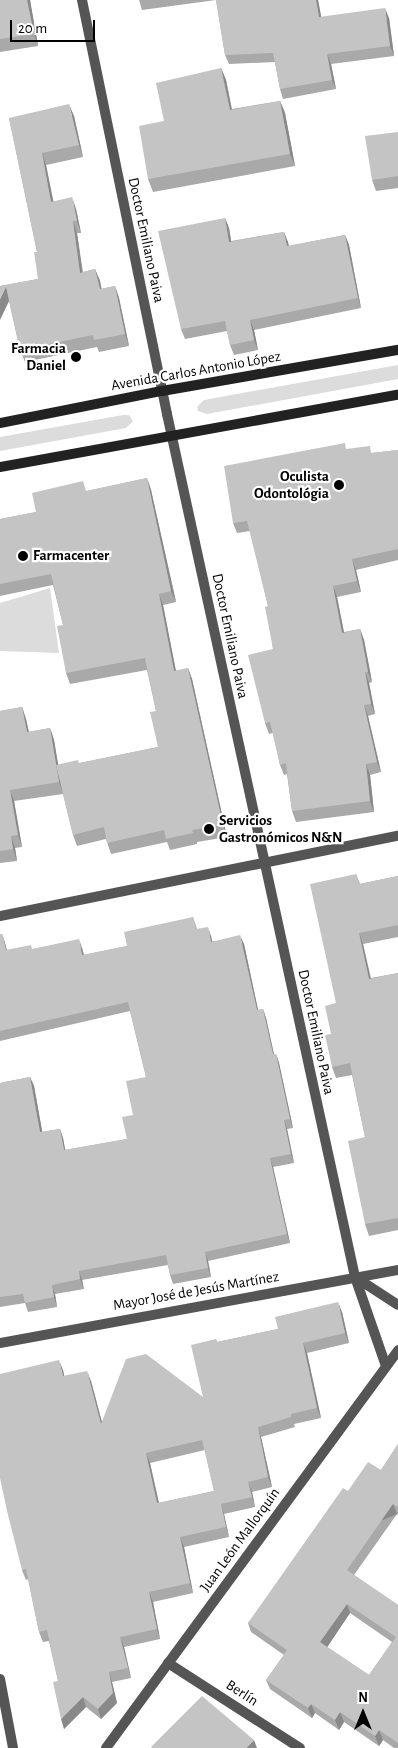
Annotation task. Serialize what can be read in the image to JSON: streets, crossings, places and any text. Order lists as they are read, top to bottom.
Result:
{
  "streets": {
    "main road": ["Avenida Carlos Antonio López"],
    "street": [
      "Doctor Emiliano Paiva",
      "Mayor José de Jesús Martínez",
      "Juan León Mallorquín",
      "Berlín"
    ]
  },
  "crossings": [
    ["Doctor Emiliano Paiva", "Avenida Carlos Antonio López"],
    ["Doctor Emiliano Paiva", "Mayor José de Jesús Martínez"],
    ["Doctor Emiliano Paiva", "Juan León Mallorquín"],
    ["Juan León Mallorquín", "Berlín"]
  ],
  "places": [
    "Farmacia Daniel",
    "Oculista Odontológia",
    "Farmacenter",
    "Servicios Gastronómicos N&N"
  ],
  "scale_bar": "20 m",
  "north": "top"
}
